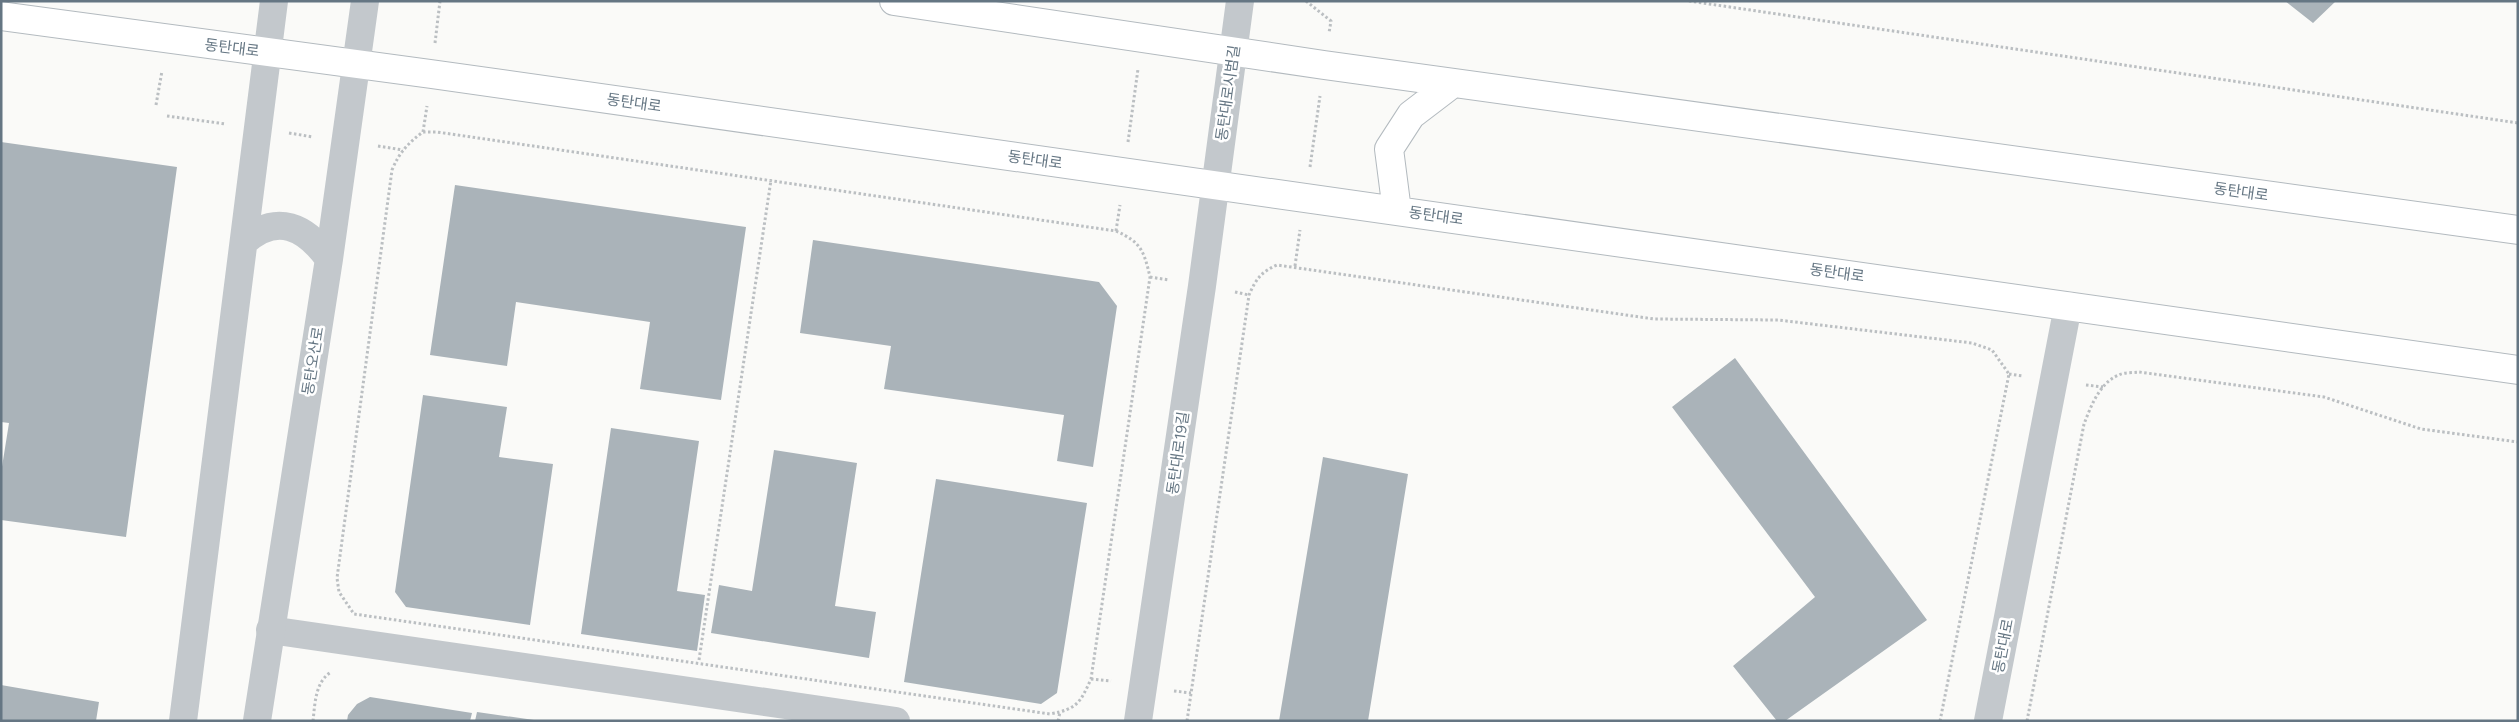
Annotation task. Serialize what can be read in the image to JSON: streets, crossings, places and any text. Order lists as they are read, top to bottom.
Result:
{
  "streets": {
    "main road": ["동탄대로"],
    "street": ["동탄대로시범길", "동탄오산로", "동탄대로19길"]
  },
  "crossings": [
    ["동탄대로", "동탄대로시범길"],
    ["동탄대로", "동탄오산로"],
    ["동탄대로", "동탄대로19길"],
    ["동탄대로시범길", "동탄대로19길"]
  ]
}
